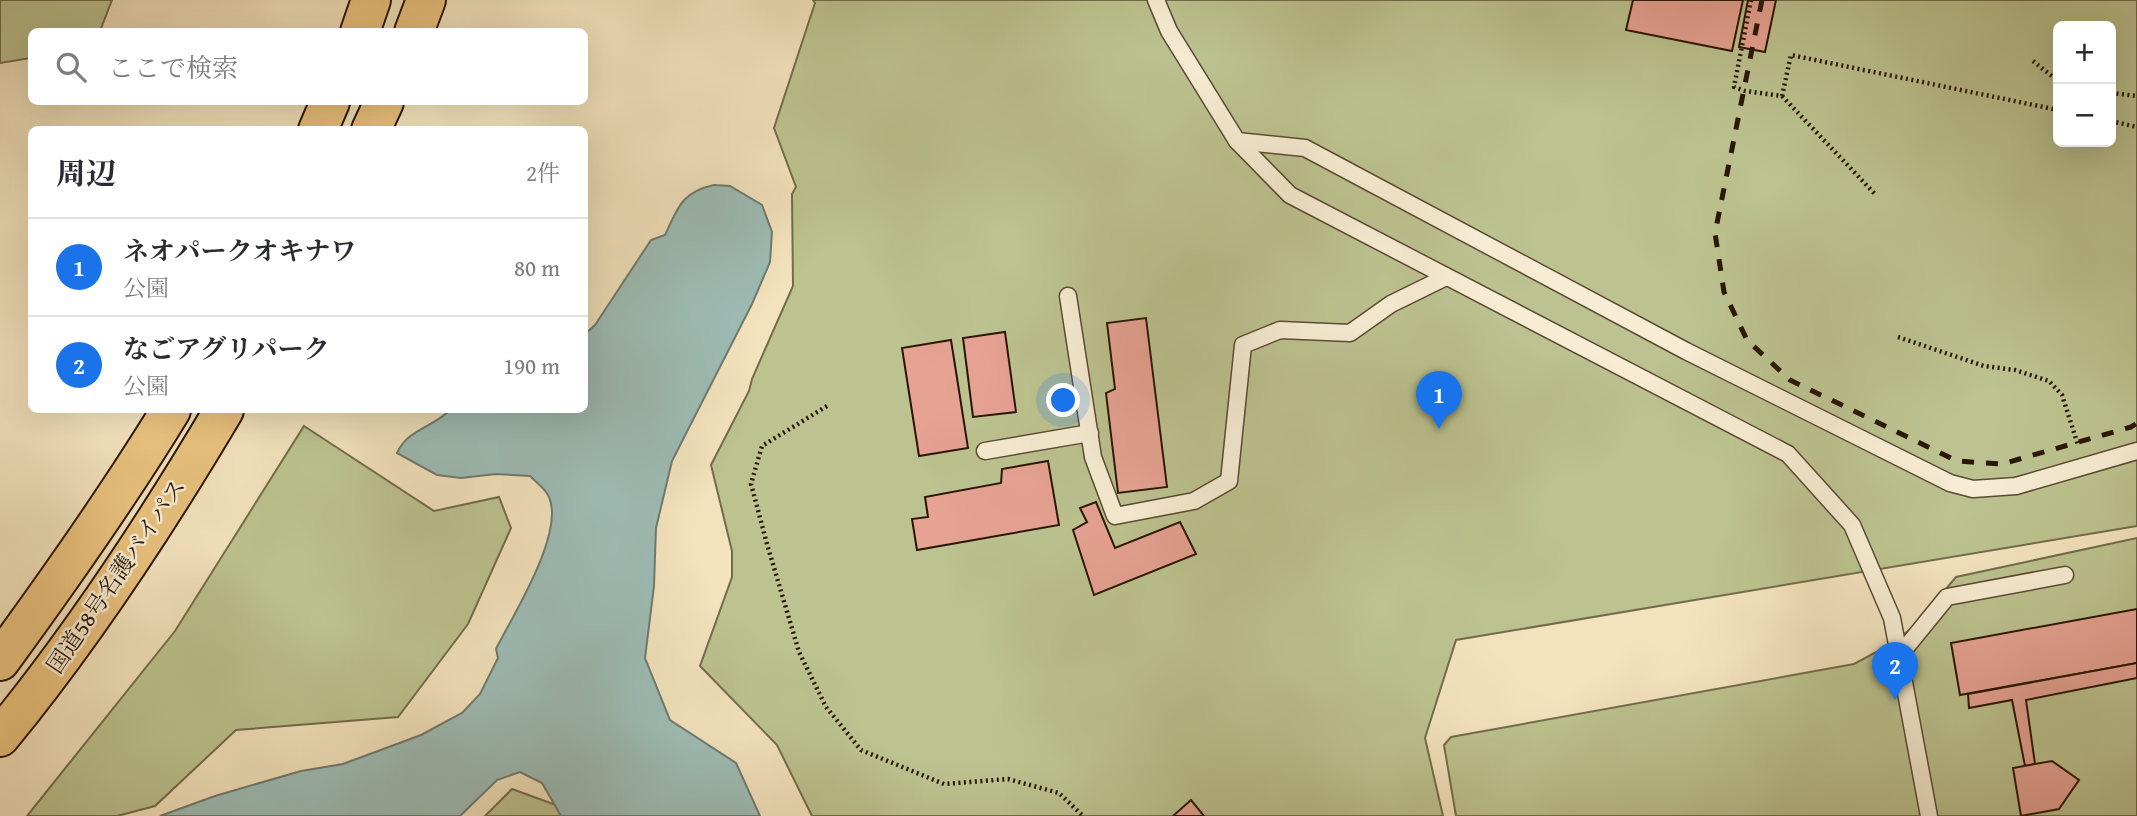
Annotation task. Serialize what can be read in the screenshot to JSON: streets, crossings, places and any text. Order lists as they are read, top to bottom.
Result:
{
  "streets": {
    "highway": ["国道58号名護バイパス"]
  },
  "page": {
    "map_buttons": ["+", "−"],
    "search": "ここで検索",
    "heading": ["周辺", "2件"],
    "list": [
      {
        "mark": "1",
        "name": "ネオパークオキナワ",
        "note": "公園",
        "value": "80 m"
      },
      {
        "mark": "2",
        "name": "なごアグリパーク",
        "note": "公園",
        "value": "190 m"
      }
    ],
    "pins": ["1", "2"]
  }
}
